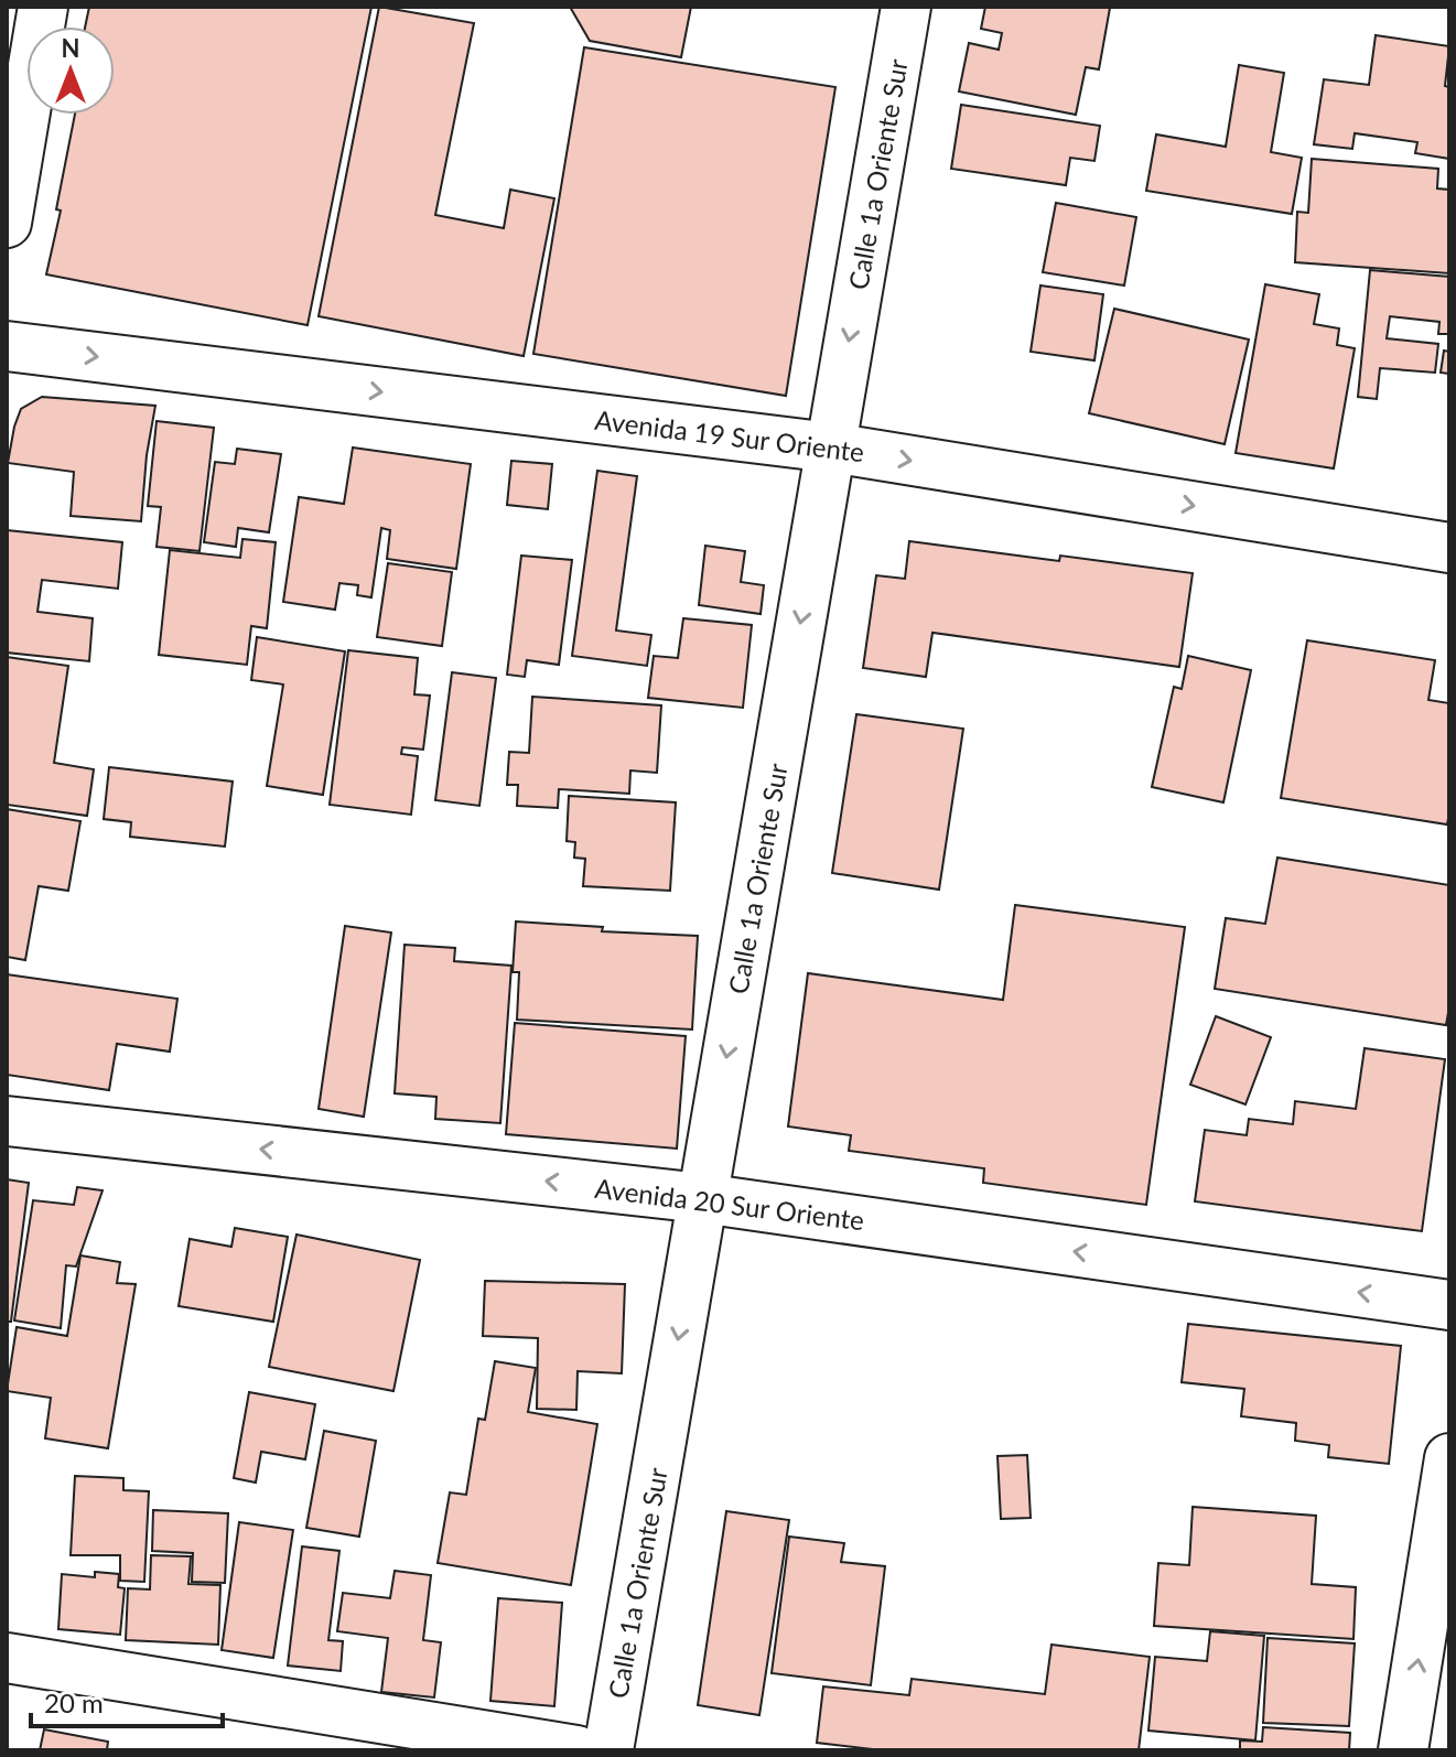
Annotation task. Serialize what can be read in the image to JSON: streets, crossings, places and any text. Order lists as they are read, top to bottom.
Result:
{
  "streets": {
    "street": ["Calle 1a Oriente Sur", "Avenida 19 Sur Oriente", "Avenida 20 Sur Oriente"]
  },
  "crossings": [
    ["Calle 1a Oriente Sur", "Avenida 19 Sur Oriente"],
    ["Calle 1a Oriente Sur", "Avenida 20 Sur Oriente"]
  ],
  "one_way": ["Calle 1a Oriente Sur", "Avenida 19 Sur Oriente", "Avenida 20 Sur Oriente"],
  "scale_bar": "20 m",
  "north": "top"
}
